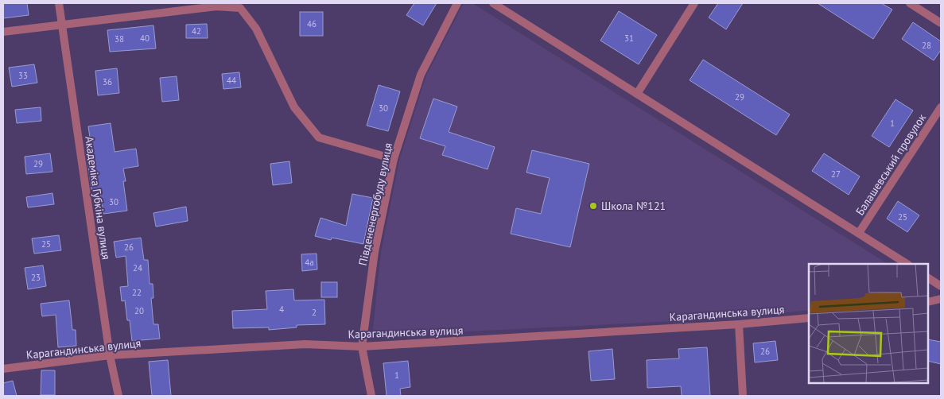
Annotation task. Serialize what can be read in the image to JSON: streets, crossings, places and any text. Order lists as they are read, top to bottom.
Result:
{
  "streets": {
    "street": [
      "Балашевський провулок",
      "Академіка Губкіна вулиця",
      "Південенергобуду вулиця",
      "Карагандинська вулиця"
    ]
  },
  "crossings": [
    ["Академіка Губкіна вулиця", "Карагандинська вулиця"],
    ["Південенергобуду вулиця", "Карагандинська вулиця"]
  ],
  "places": ["Школа №121"],
  "house_numbers": [
    "46",
    "42",
    "40",
    "31",
    "38",
    "28",
    "33",
    "44",
    "36",
    "29",
    "30",
    "1",
    "29",
    "27",
    "30",
    "25",
    "25",
    "26",
    "4а",
    "24",
    "23",
    "22",
    "4",
    "20",
    "2",
    "26",
    "1"
  ]
}
